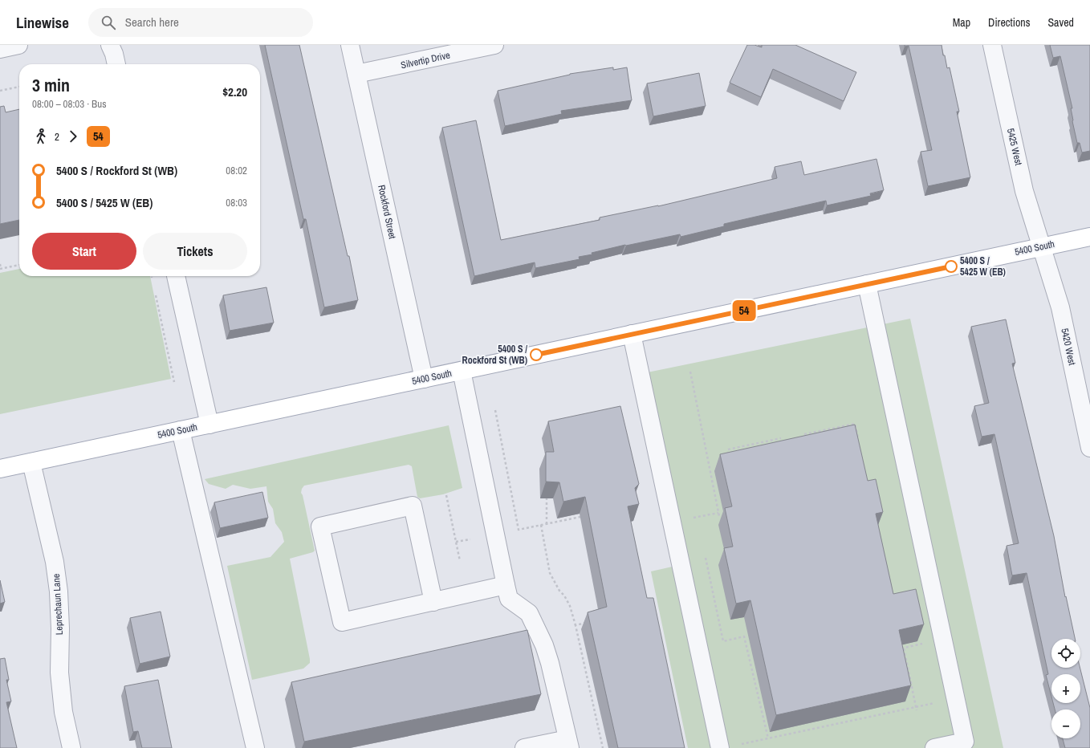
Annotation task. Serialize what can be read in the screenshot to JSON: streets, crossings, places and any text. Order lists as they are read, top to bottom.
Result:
{
  "streets": {
    "main road": ["5400 South"],
    "street": [
      "Silvertip Drive",
      "5425 West",
      "Rockford Street",
      "5420 West",
      "Leprechaun Lane"
    ]
  },
  "crossings": [
    ["Silvertip Drive", "Rockford Street"],
    ["5425 West", "5400 South"],
    ["5425 West", "5420 West"],
    ["Rockford Street", "5400 South"],
    ["5400 South", "5420 West"],
    ["5400 South", "Leprechaun Lane"]
  ],
  "places": ["5400 S / 5425 W (EB)", "5400 S / Rockford St (WB)"],
  "lines": ["bus line 54"],
  "page": {
    "header": "Linewise",
    "search": "Search here",
    "nav": ["Map", "Directions", "Saved"],
    "on_map": "54",
    "heading": ["3 min", "08:00 – 08:03 · Bus", "$2.20"],
    "legs": ["2", "54"],
    "list": [
      {
        "name": "5400 S / Rockford St (WB)",
        "value": "08:02"
      },
      {
        "name": "5400 S / 5425 W (EB)",
        "value": "08:03"
      }
    ],
    "buttons": ["Start", "Tickets"],
    "map_buttons": ["+", "−"]
  }
}
